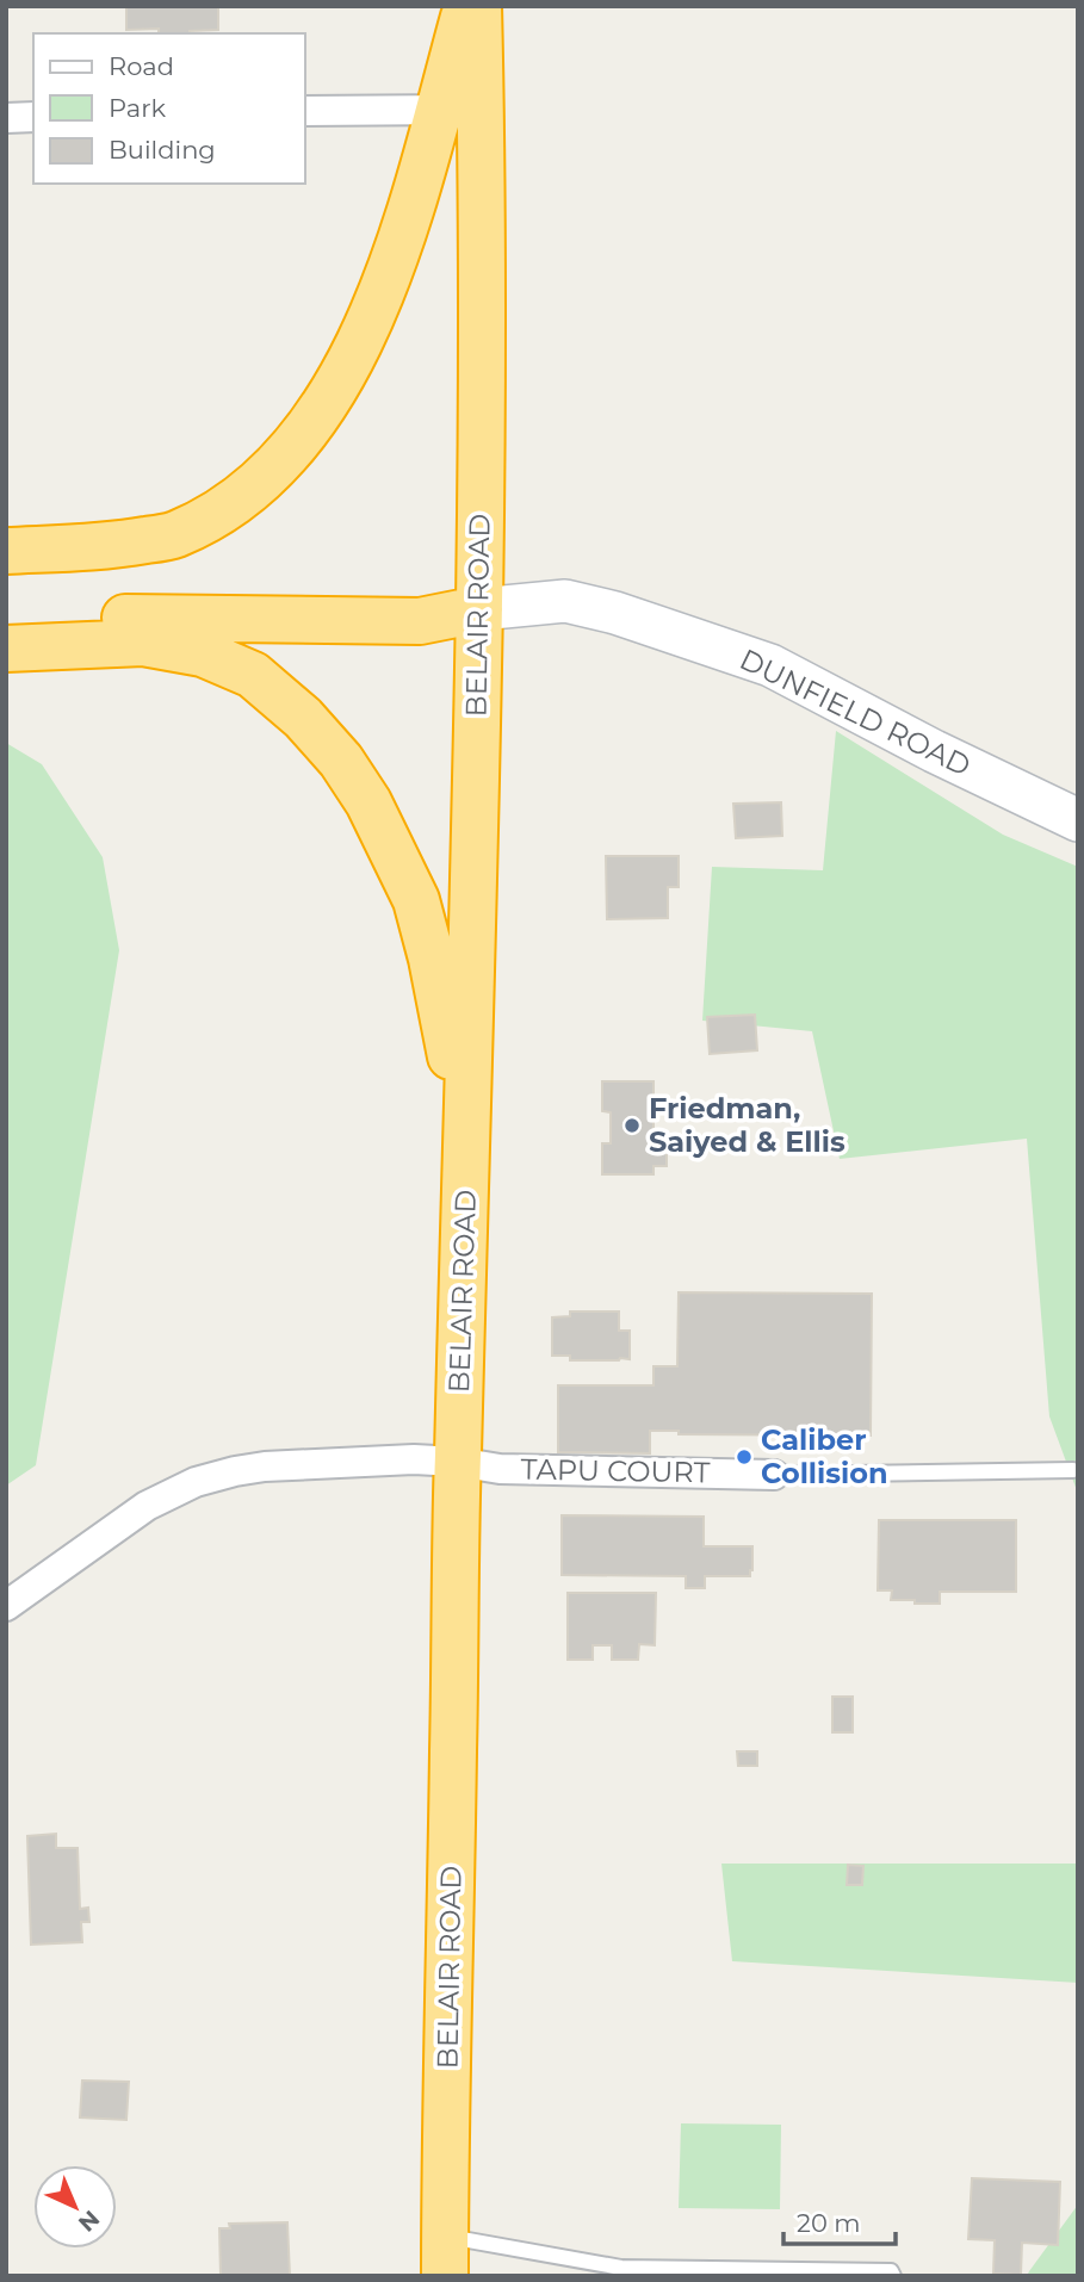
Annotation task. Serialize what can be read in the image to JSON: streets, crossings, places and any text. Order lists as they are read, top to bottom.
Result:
{
  "streets": {
    "highway": ["BELAIR ROAD"],
    "street": ["DUNFIELD ROAD", "TAPU COURT"]
  },
  "crossings": [
    ["BELAIR ROAD", "DUNFIELD ROAD"],
    ["BELAIR ROAD", "TAPU COURT"]
  ],
  "places": ["Friedman, Saiyed & Ellis", "Caliber Collision"],
  "legend": ["Road", "Park", "Building"],
  "scale_bar": "20 m",
  "north": "bottom right"
}
